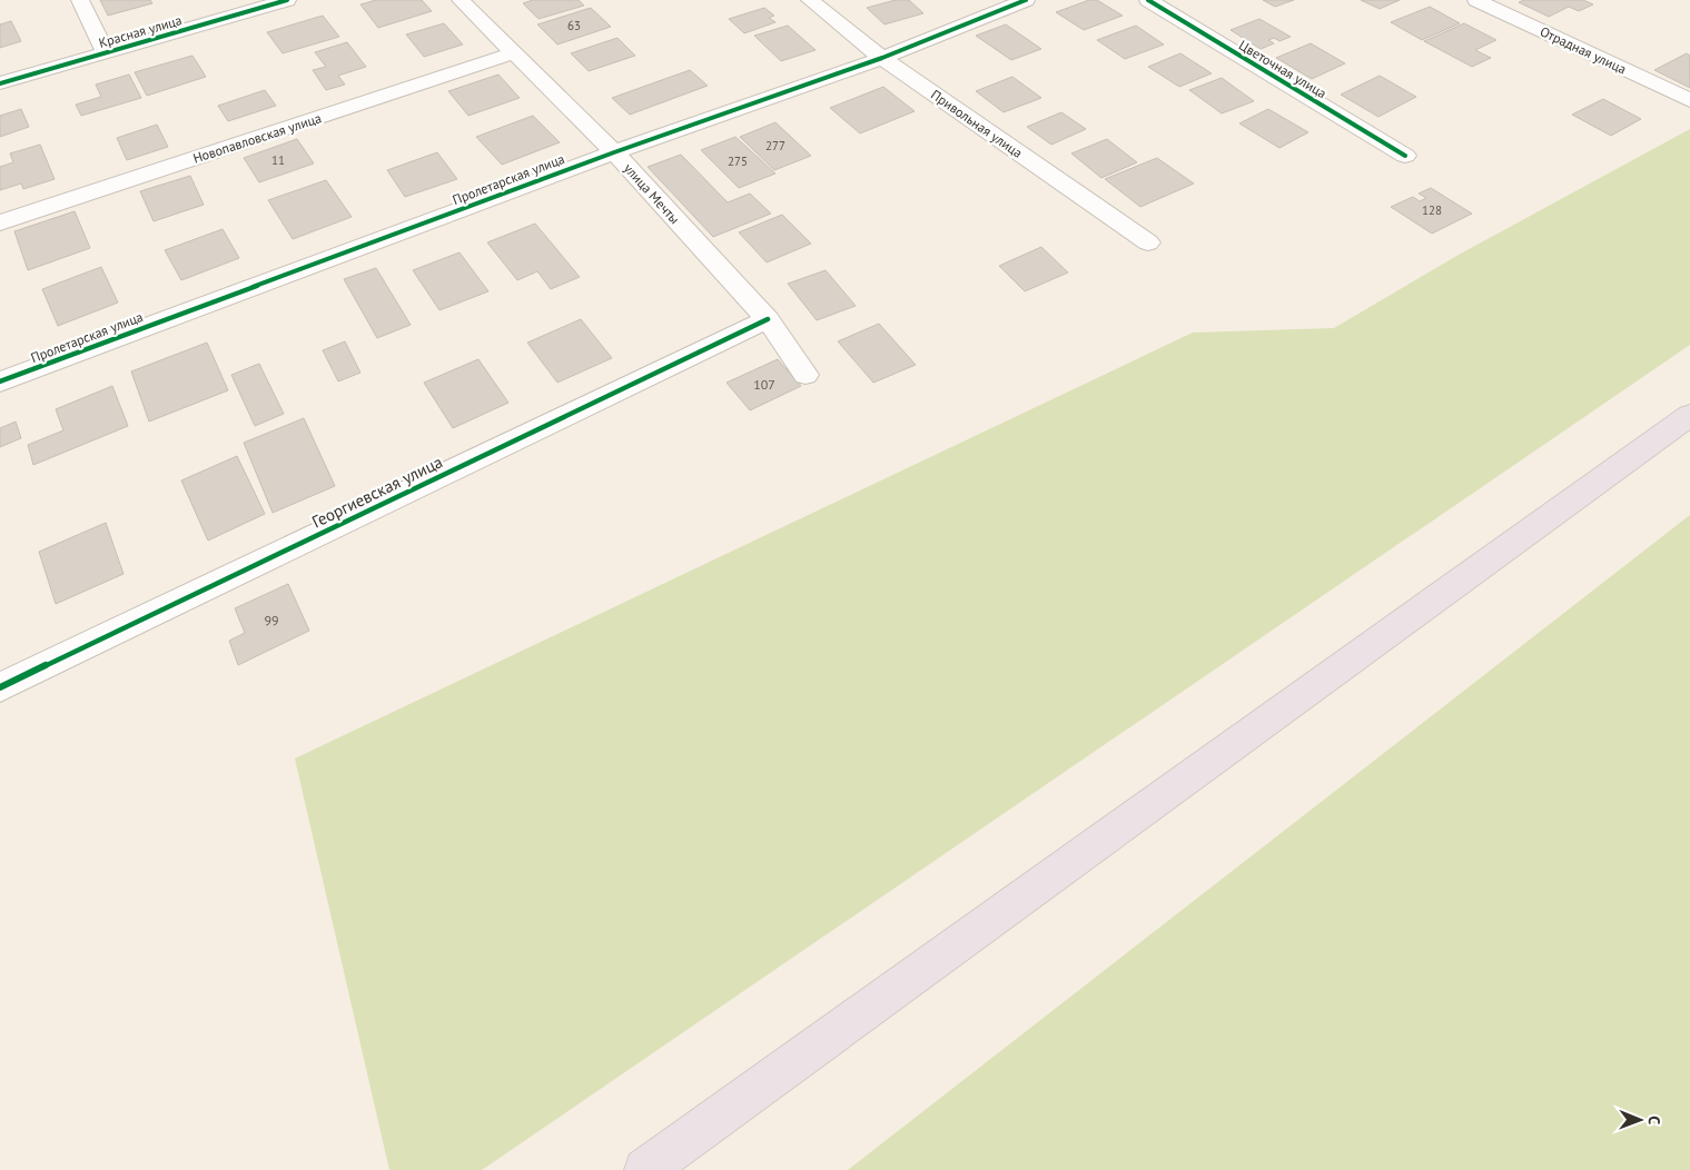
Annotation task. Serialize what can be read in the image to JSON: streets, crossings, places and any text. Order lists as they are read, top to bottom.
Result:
{
  "streets": {
    "street": [
      "Красная улица",
      "Отрадная улица",
      "Цветочная улица",
      "Привольная улица",
      "Новопавловская улица",
      "Пролетарская улица",
      "улица Мечты",
      "Георгиевская улица"
    ]
  },
  "crossings": [
    ["Привольная улица", "Пролетарская улица"],
    ["Новопавловская улица", "улица Мечты"],
    ["Пролетарская улица", "улица Мечты"],
    ["улица Мечты", "Георгиевская улица"]
  ],
  "house_numbers": [
    "63",
    "277",
    "11",
    "275",
    "128",
    "107",
    "99"
  ],
  "north": "right"
}
